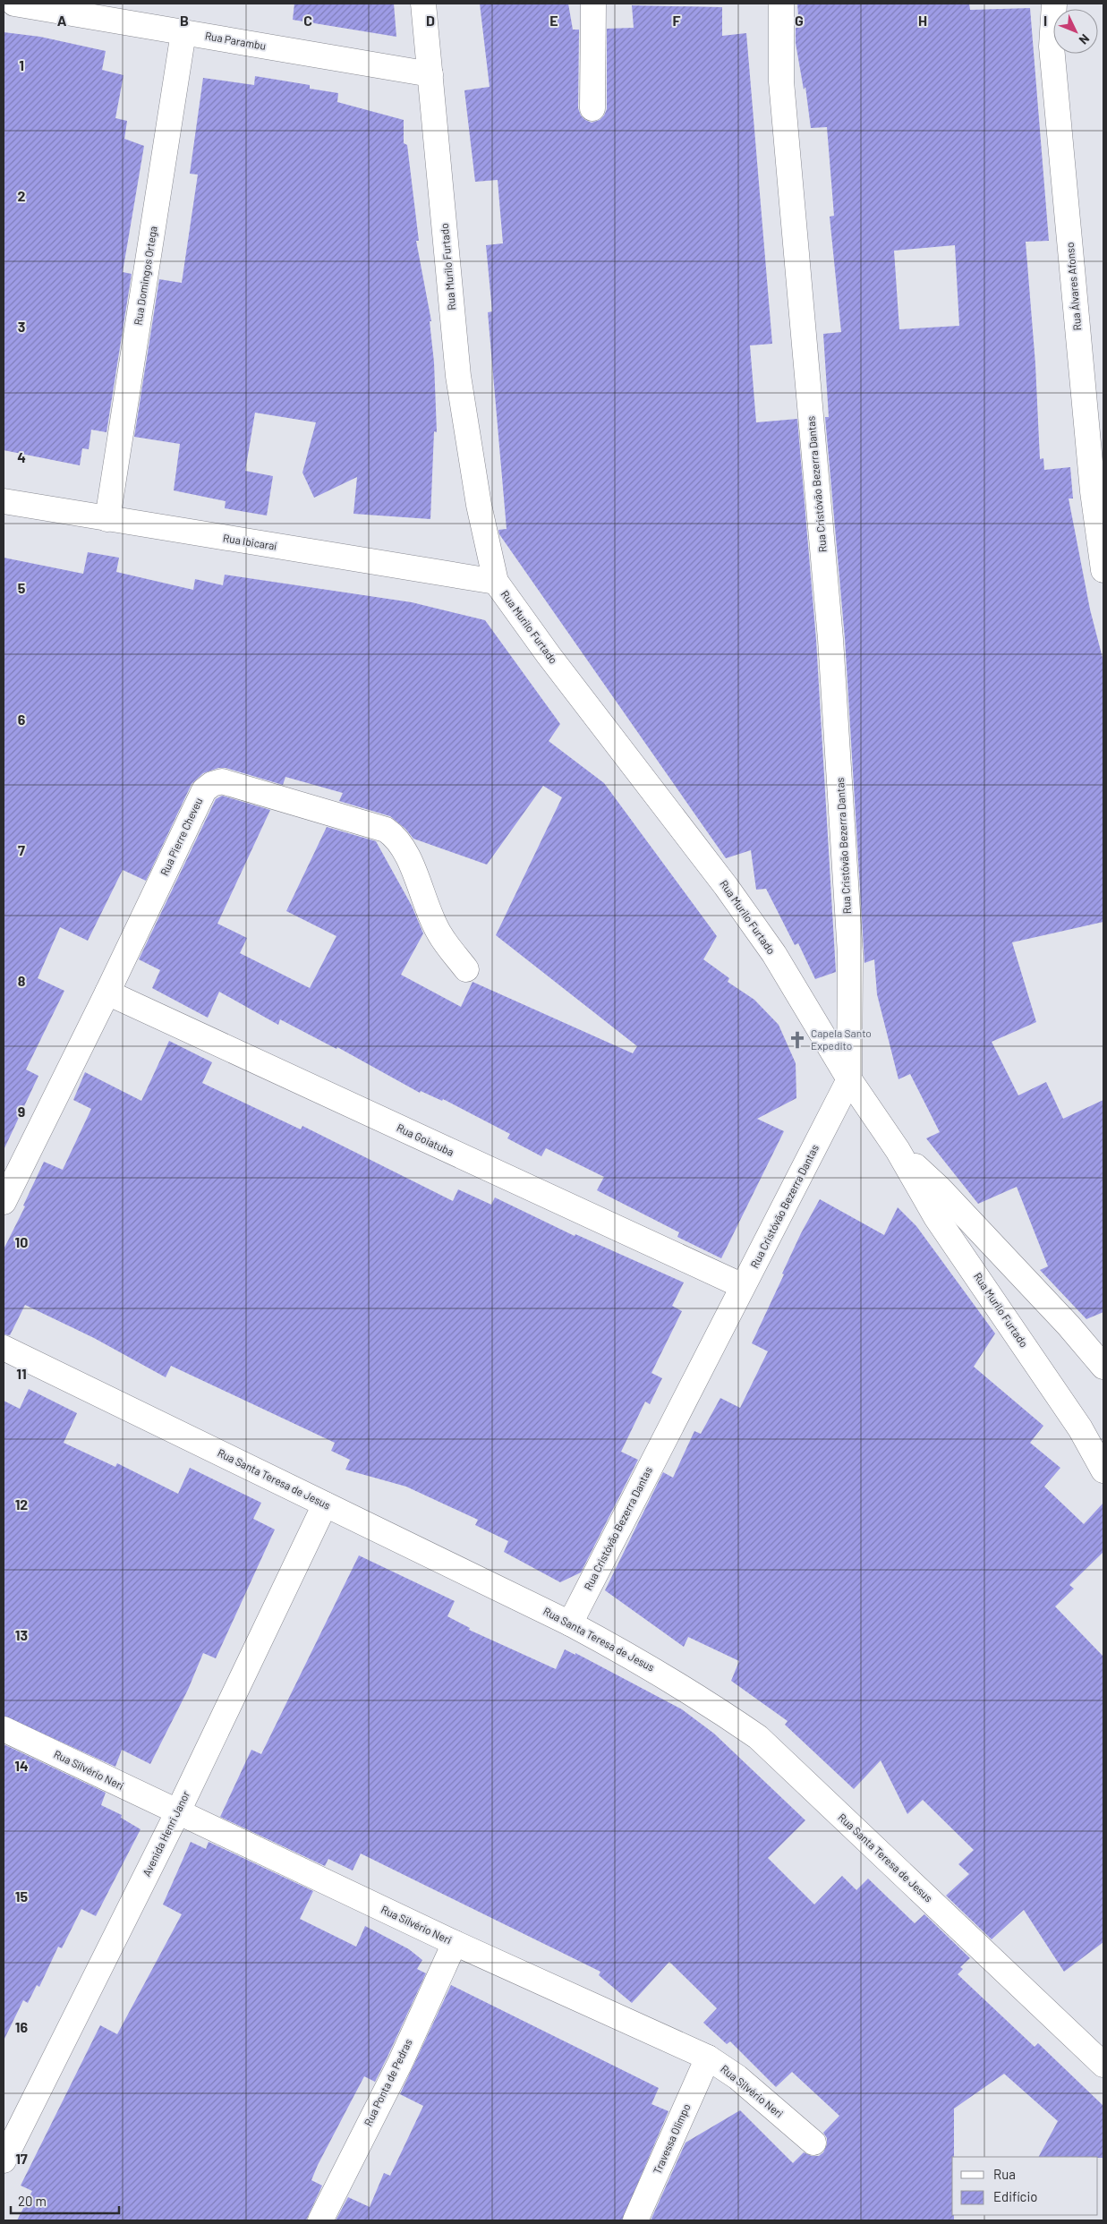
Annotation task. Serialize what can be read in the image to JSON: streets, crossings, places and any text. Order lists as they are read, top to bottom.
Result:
{
  "streets": {
    "street": [
      "Rua Parambu",
      "Rua Murilo Furtado",
      "Rua Domingos Ortega",
      "Rua Álvares Afonso",
      "Rua Cristóvão Bezerra Dantas",
      "Rua Ibicaraí",
      "Rua Pierre Cheveu",
      "Rua Goiatuba",
      "Rua Santa Teresa de Jesus",
      "Rua Silvério Neri",
      "Avenida Henri Janor",
      "Rua Ponta de Pedras",
      "Travessa Olimpo"
    ]
  },
  "crossings": [
    ["Rua Parambu", "Rua Murilo Furtado"],
    ["Rua Parambu", "Rua Domingos Ortega"],
    ["Rua Murilo Furtado", "Rua Cristóvão Bezerra Dantas"],
    ["Rua Murilo Furtado", "Rua Ibicaraí"],
    ["Rua Domingos Ortega", "Rua Ibicaraí"],
    ["Rua Cristóvão Bezerra Dantas", "Rua Goiatuba"],
    ["Rua Cristóvão Bezerra Dantas", "Rua Santa Teresa de Jesus"],
    ["Rua Pierre Cheveu", "Rua Goiatuba"],
    ["Rua Santa Teresa de Jesus", "Avenida Henri Janor"],
    ["Rua Silvério Neri", "Avenida Henri Janor"],
    ["Rua Silvério Neri", "Rua Ponta de Pedras"],
    ["Rua Silvério Neri", "Travessa Olimpo"]
  ],
  "places": {
    "church": ["Capela Santo Expedito"]
  },
  "legend": ["Rua", "Edifício"],
  "scale_bar": "20 m",
  "north": "bottom right",
  "grid": {
    "columns": [
      "A",
      "B",
      "C",
      "D",
      "E",
      "F",
      "G",
      "H",
      "I"
    ],
    "rows": [
      "1",
      "2",
      "3",
      "4",
      "5",
      "6",
      "7",
      "8",
      "9",
      "10",
      "11",
      "12",
      "13",
      "14",
      "15",
      "16",
      "17"
    ]
  }
}
